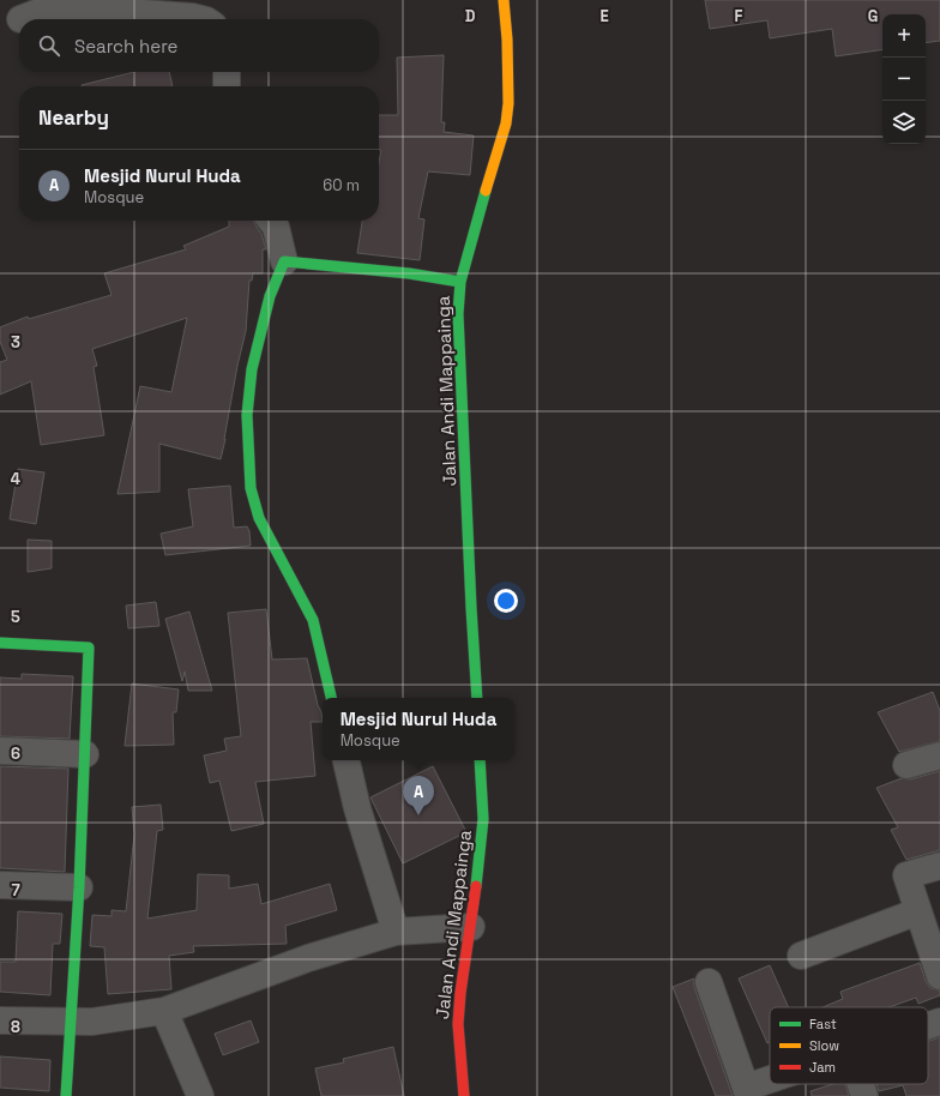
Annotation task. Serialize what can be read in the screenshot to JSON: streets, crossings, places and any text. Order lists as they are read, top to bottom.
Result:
{
  "streets": {
    "street": ["Jalan Andi Mappainga"]
  },
  "legend": ["Fast", "Slow", "Jam"],
  "page": {
    "map_buttons": ["+", "−"],
    "search": "Search here",
    "heading": "Nearby",
    "list": [
      {
        "mark": "A",
        "name": "Mesjid Nurul Huda",
        "note": "Mosque",
        "value": "60 m"
      }
    ],
    "popup": ["Mesjid Nurul Huda", "Mosque"],
    "pins": "A"
  },
  "grid": {
    "columns": [
      "D",
      "E",
      "F",
      "G"
    ],
    "rows": [
      "3",
      "4",
      "5",
      "6",
      "7",
      "8"
    ]
  }
}
